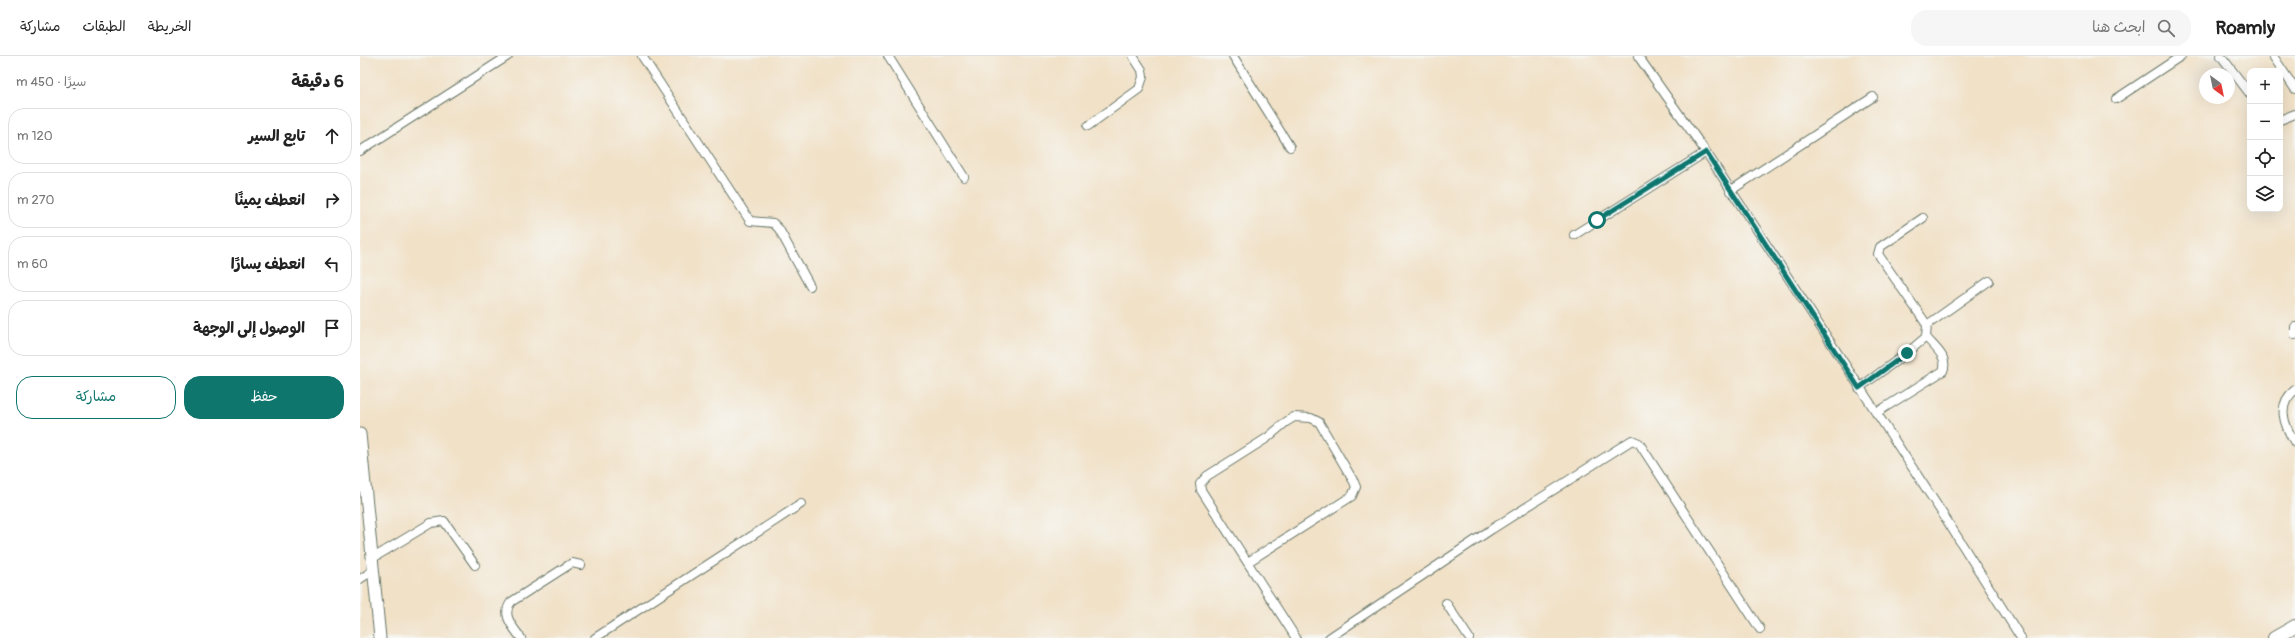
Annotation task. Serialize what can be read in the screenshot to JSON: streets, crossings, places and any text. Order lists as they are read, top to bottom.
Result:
{
  "north": "bottom right",
  "page": {
    "header": "Roamly",
    "search": "ابحث هنا",
    "nav": ["الخريطة", "الطبقات", "مشاركة"],
    "heading": ["6 دقيقة", "سيرًا · 450 m"],
    "map_buttons": ["+", "−"],
    "list": [
      ["تابع السير", "120 m"],
      ["انعطف يمينًا", "270 m"],
      ["انعطف يسارًا", "60 m"],
      "الوصول إلى الوجهة"
    ],
    "buttons": ["حفظ", "مشاركة"]
  }
}
